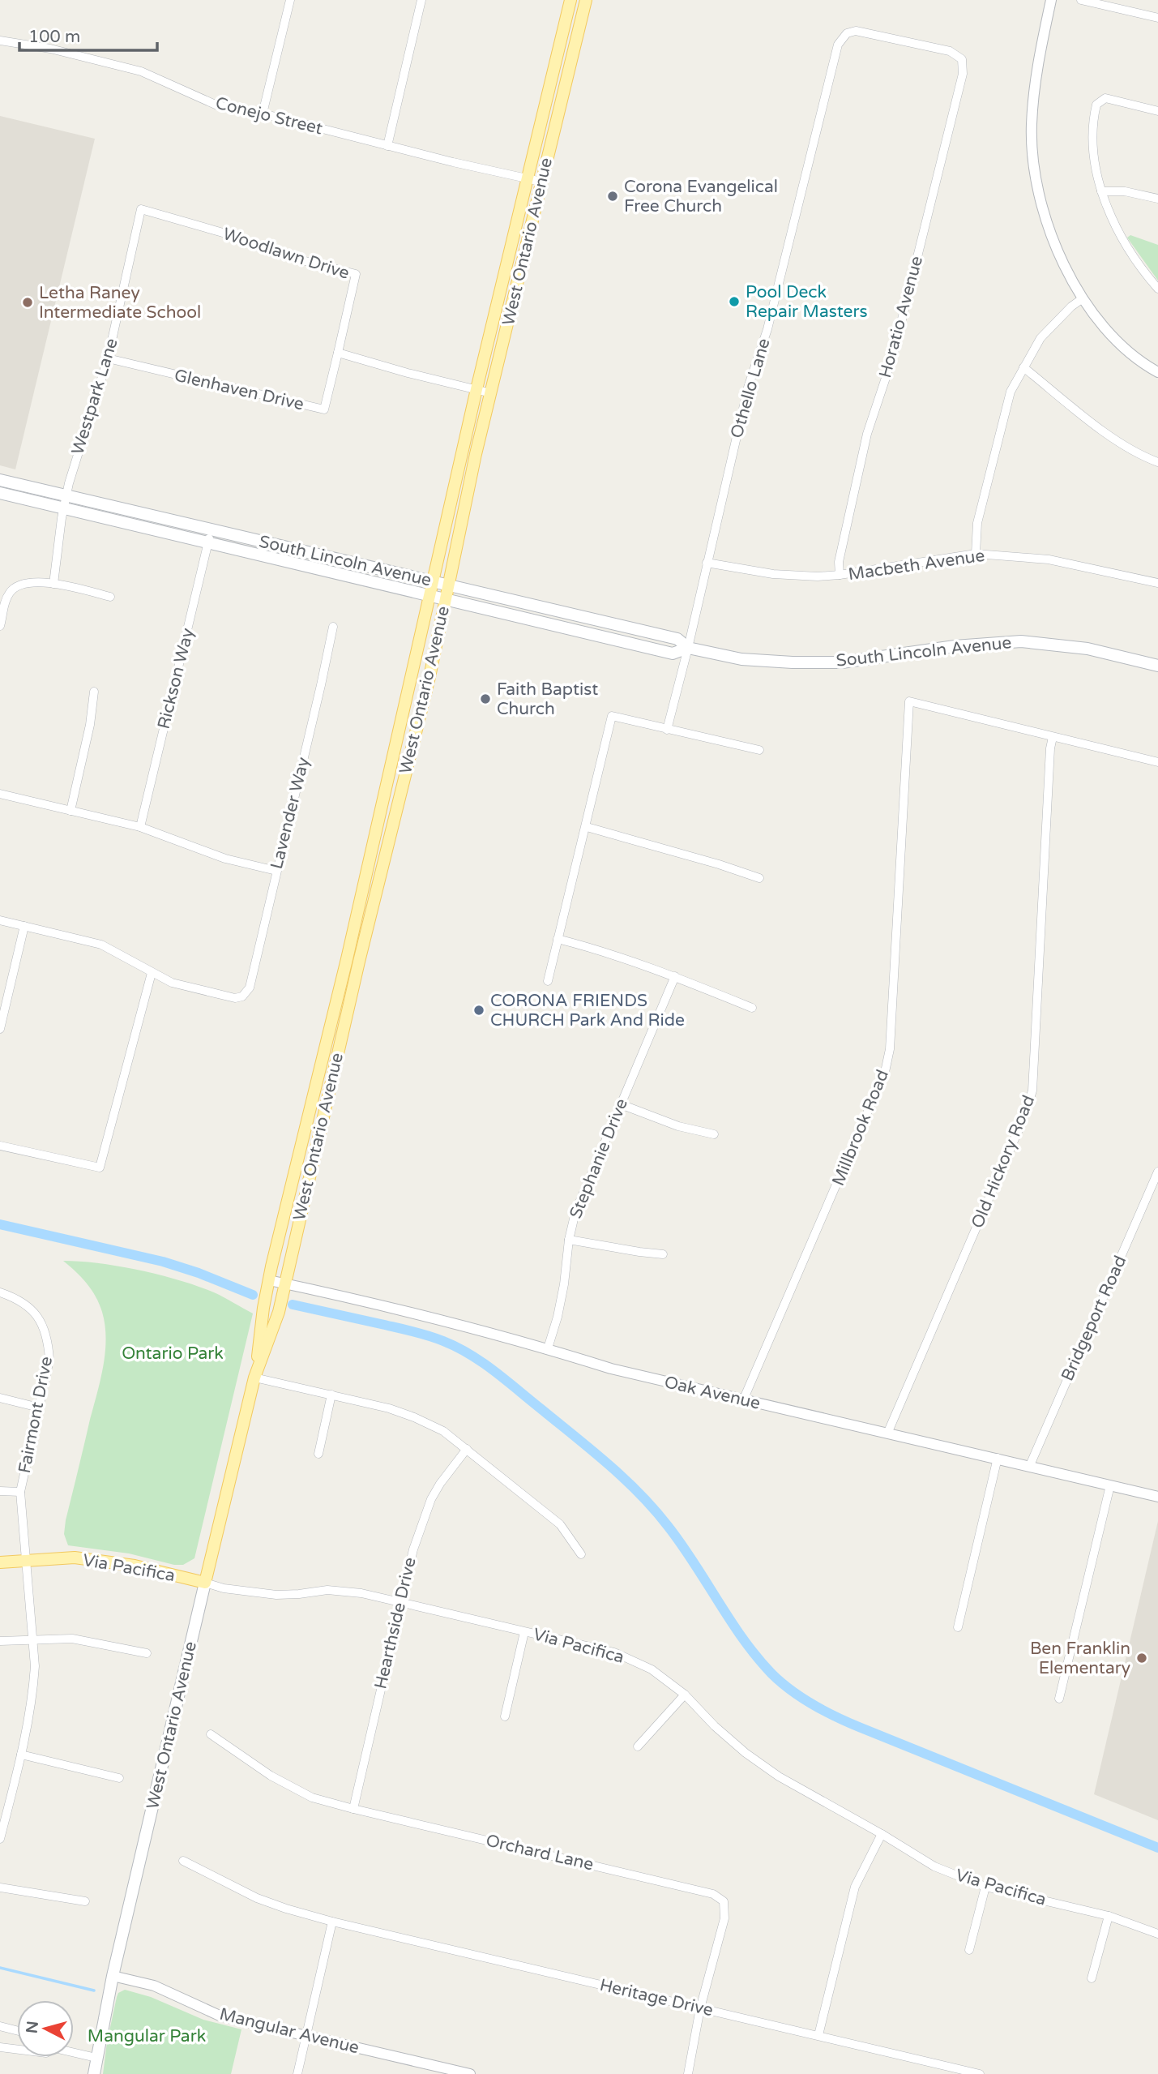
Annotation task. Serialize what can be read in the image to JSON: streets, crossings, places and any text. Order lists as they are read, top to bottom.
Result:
{
  "streets": {
    "main road": ["West Ontario Avenue", "South Lincoln Avenue", "Via Pacifica"],
    "street": [
      "Conejo Street",
      "Woodlawn Drive",
      "Horatio Avenue",
      "Othello Lane",
      "Glenhaven Drive",
      "Westpark Lane",
      "Macbeth Avenue",
      "Rickson Way",
      "Lavender Way",
      "Millbrook Road",
      "Stephanie Drive",
      "Old Hickory Road",
      "Bridgeport Road",
      "Oak Avenue",
      "Fairmont Drive",
      "Hearthside Drive",
      "Orchard Lane",
      "Heritage Drive",
      "Mangular Avenue"
    ]
  },
  "crossings": [
    ["Conejo Street", "West Ontario Avenue"],
    ["West Ontario Avenue", "South Lincoln Avenue"],
    ["West Ontario Avenue", "Oak Avenue"],
    ["West Ontario Avenue", "Via Pacifica"],
    ["West Ontario Avenue", "Mangular Avenue"],
    ["Woodlawn Drive", "Glenhaven Drive"],
    ["Woodlawn Drive", "Westpark Lane"],
    ["Horatio Avenue", "Othello Lane"],
    ["Horatio Avenue", "Macbeth Avenue"],
    ["Othello Lane", "South Lincoln Avenue"],
    ["Othello Lane", "Macbeth Avenue"],
    ["Glenhaven Drive", "Westpark Lane"],
    ["Westpark Lane", "South Lincoln Avenue"],
    ["South Lincoln Avenue", "Rickson Way"],
    ["Millbrook Road", "Old Hickory Road"],
    ["Millbrook Road", "Oak Avenue"],
    ["Stephanie Drive", "Oak Avenue"],
    ["Old Hickory Road", "Oak Avenue"],
    ["Bridgeport Road", "Oak Avenue"],
    ["Fairmont Drive", "Via Pacifica"],
    ["Via Pacifica", "Hearthside Drive"],
    ["Hearthside Drive", "Orchard Lane"],
    ["Orchard Lane", "Heritage Drive"]
  ],
  "parks": ["Ontario Park", "Mangular Park"],
  "places": [
    "Corona Evangelical Free Church",
    "Pool Deck Repair Masters",
    "Letha Raney Intermediate School",
    "Faith Baptist Church",
    "CORONA FRIENDS CHURCH Park And Ride",
    "Ben Franklin Elementary"
  ],
  "scale_bar": "100 m",
  "north": "left"
}
